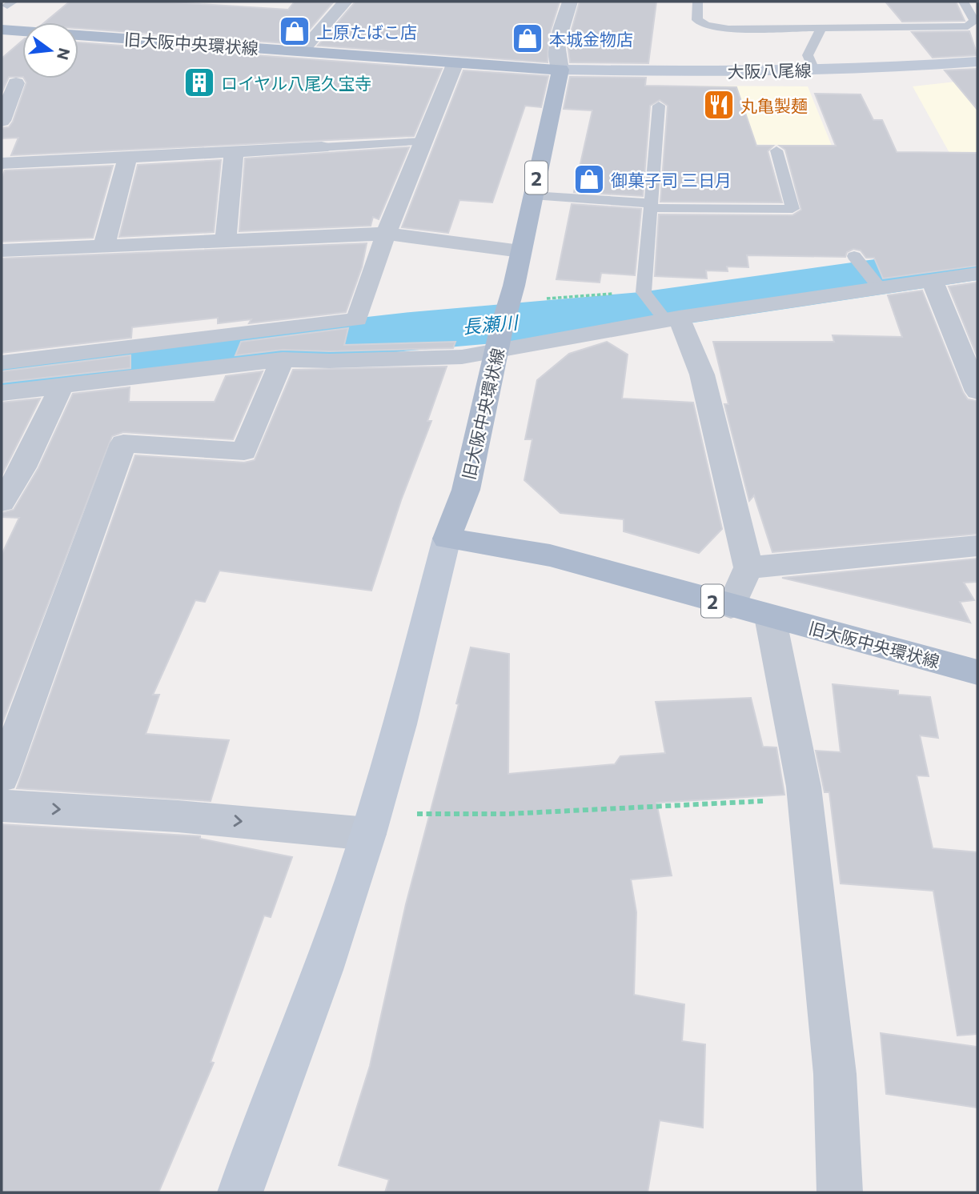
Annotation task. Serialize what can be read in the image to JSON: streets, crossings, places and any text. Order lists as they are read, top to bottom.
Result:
{
  "streets": {
    "main road": ["旧大阪中央環状線", "大阪八尾線", "2"]
  },
  "crossings": [
    ["旧大阪中央環状線", "大阪八尾線"]
  ],
  "water": ["長瀬川"],
  "places": {
    "shop": ["上原たばこ店", "本城金物店", "御菓子司 三日月"],
    "building": ["ロイヤル八尾久宝寺"],
    "restaurant": ["丸亀製麺"]
  },
  "north": "right"
}
